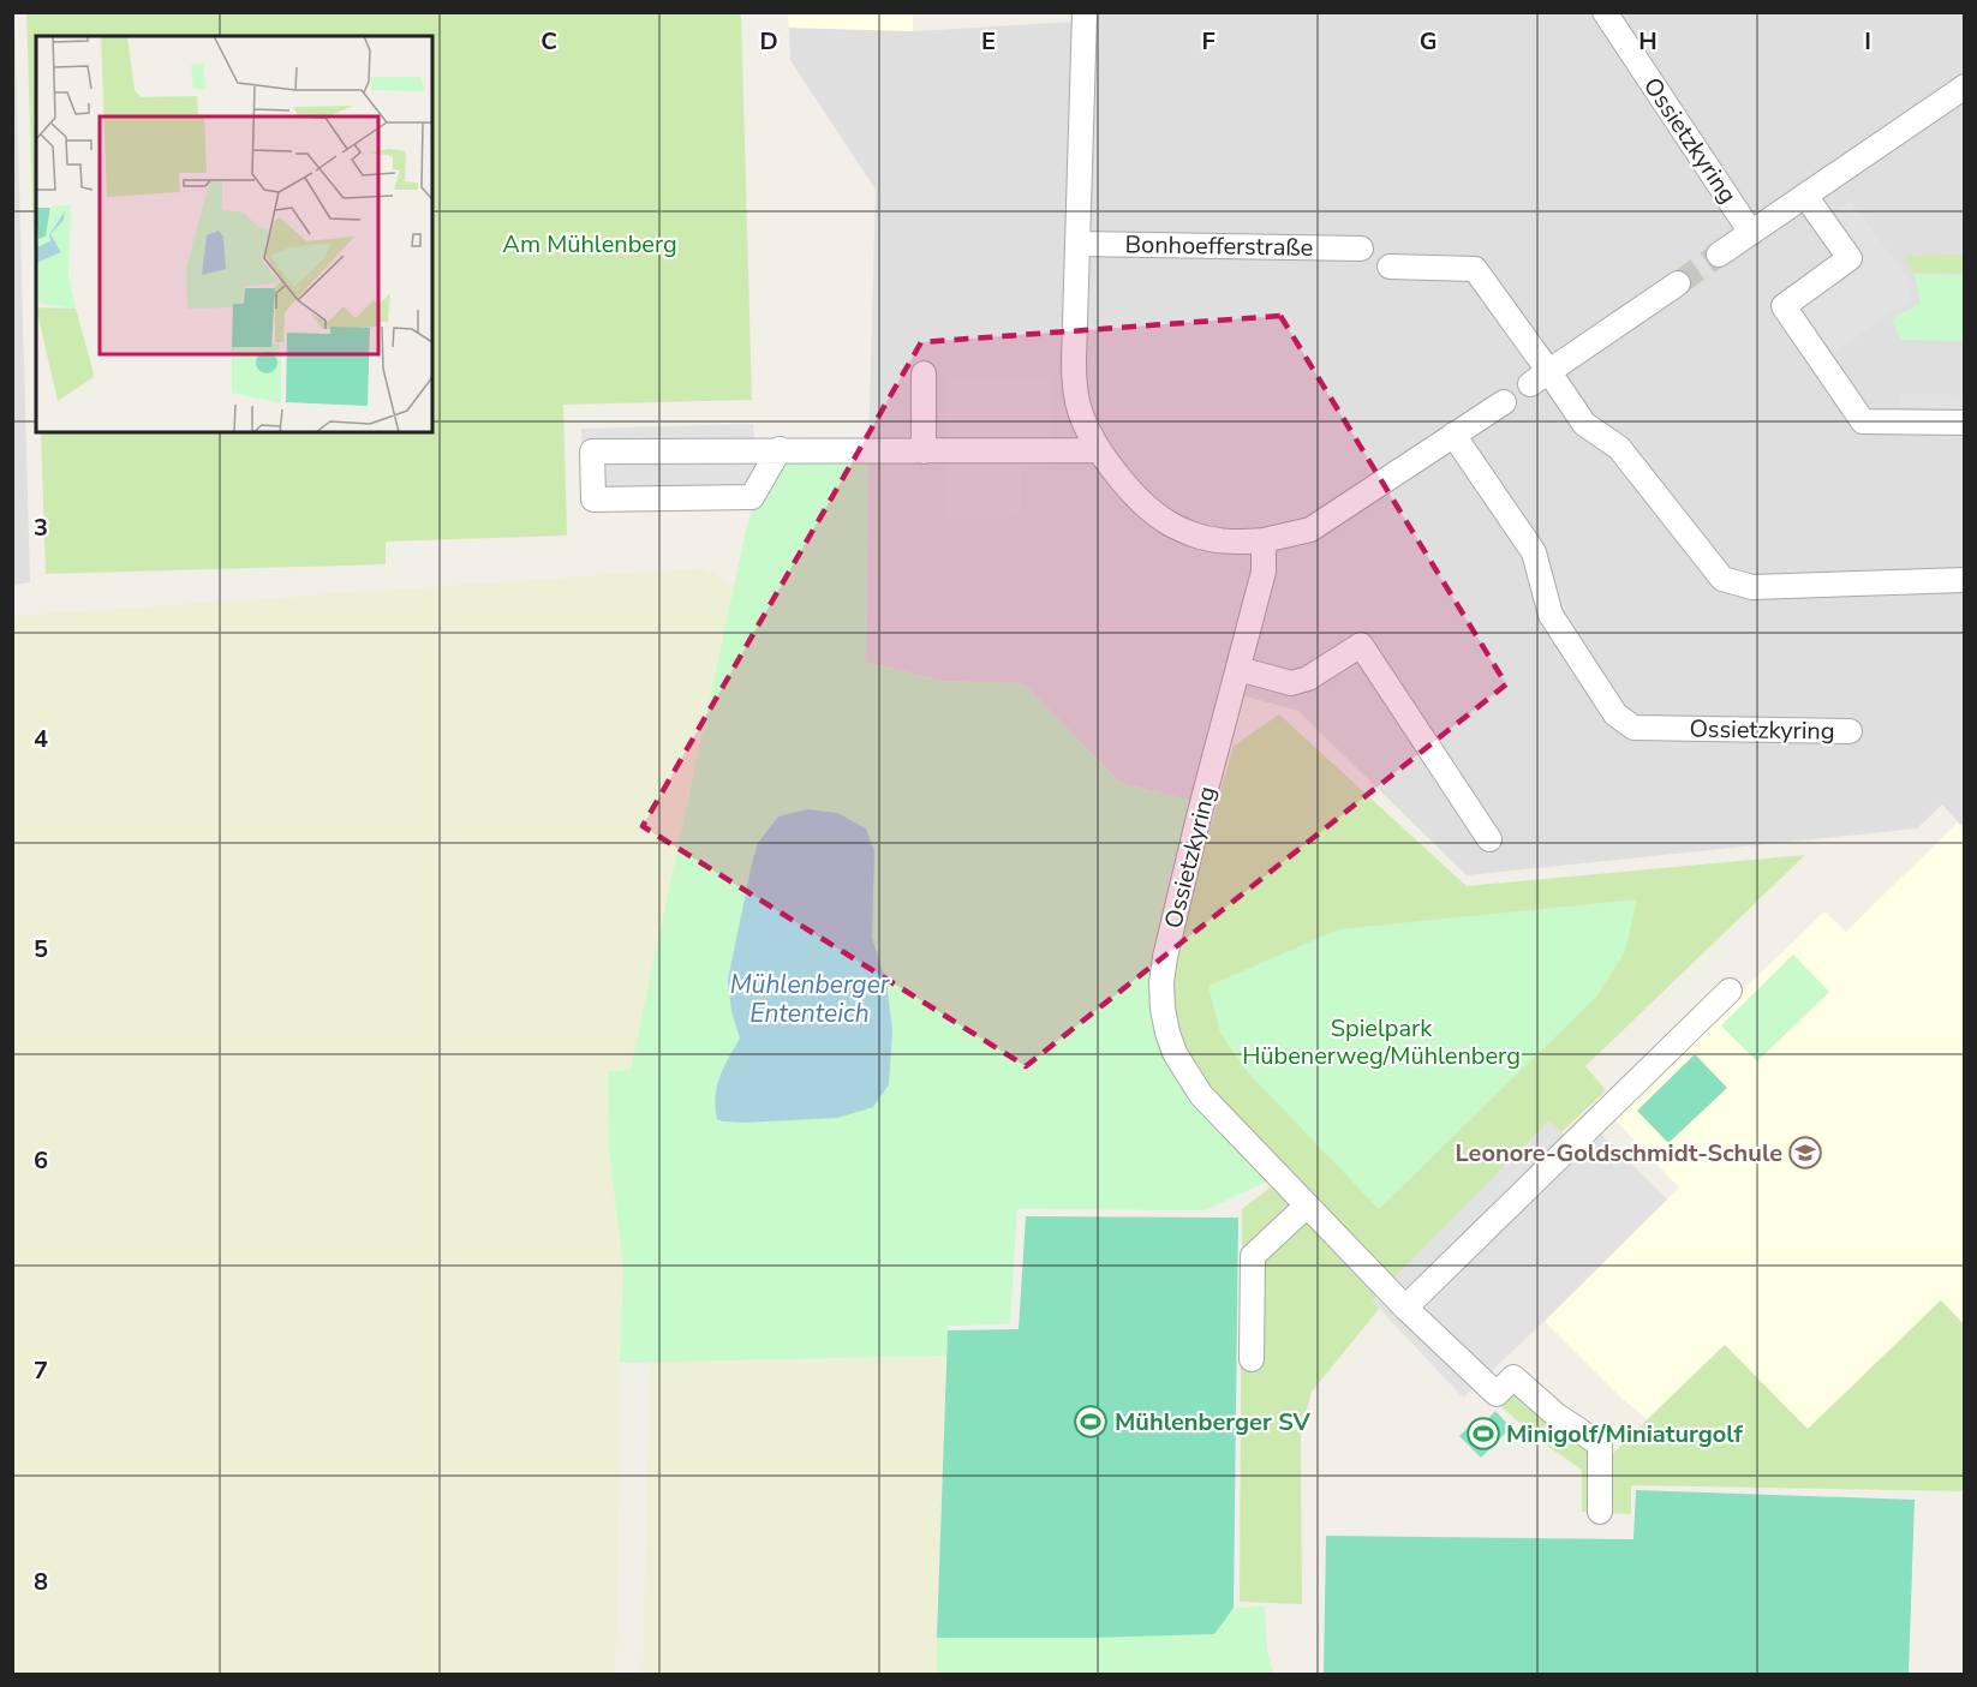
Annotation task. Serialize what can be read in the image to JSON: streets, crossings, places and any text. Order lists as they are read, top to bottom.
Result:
{
  "streets": {
    "street": ["Ossietzkyring", "Bonhoefferstraße"]
  },
  "water": ["Mühlenberger Ententeich"],
  "parks": ["Am Mühlenberg", "Spielpark Hübenerweg/Mühlenberg"],
  "places": {
    "school or university": ["Leonore-Goldschmidt-Schule"],
    "sports": ["Mühlenberger SV", "Minigolf/Miniaturgolf"]
  },
  "grid": {
    "columns": [
      "C",
      "D",
      "E",
      "F",
      "G",
      "H",
      "I"
    ],
    "rows": [
      "3",
      "4",
      "5",
      "6",
      "7",
      "8"
    ]
  }
}
